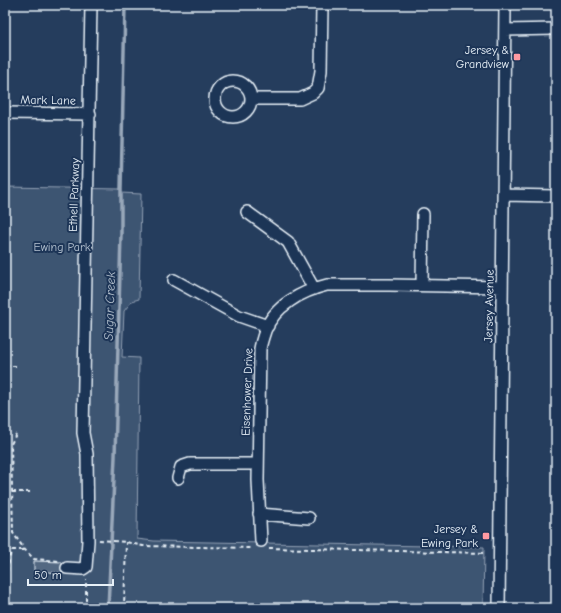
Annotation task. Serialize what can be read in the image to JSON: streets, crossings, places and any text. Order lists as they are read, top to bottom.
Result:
{
  "streets": {
    "street": [
      "Mark Lane",
      "Ethell Parkway",
      "Jersey Avenue",
      "Eisenhower Drive"
    ]
  },
  "crossings": [
    ["Mark Lane", "Ethell Parkway"],
    ["Jersey Avenue", "Eisenhower Drive"]
  ],
  "water": ["Sugar Creek"],
  "parks": ["Ewing Park"],
  "places": {
    "transit": ["Jersey & Grandview", "Jersey & Ewing Park"]
  },
  "scale_bar": "50 m"
}
